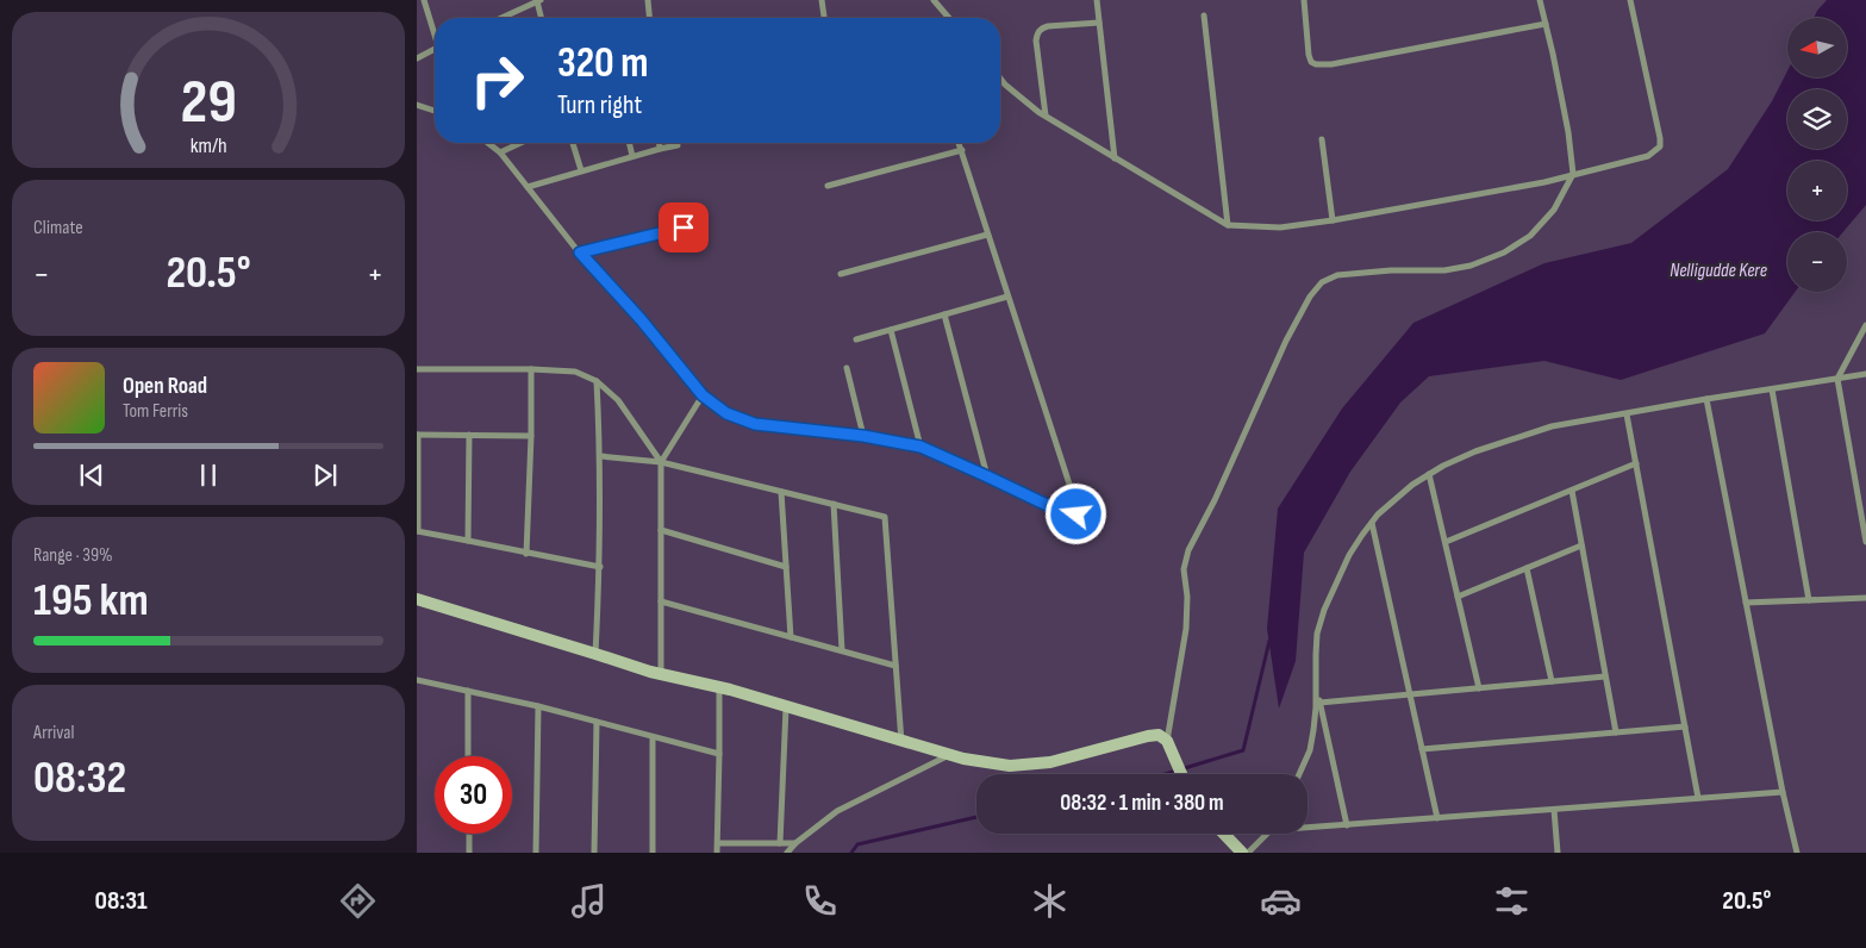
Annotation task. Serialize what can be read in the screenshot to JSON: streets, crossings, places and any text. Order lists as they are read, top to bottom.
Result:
{
  "water": ["Nelligudde Kere"],
  "north": "left",
  "page": {
    "map_buttons": ["+", "−"],
    "turn": ["320 m", "Turn right"],
    "tile": [
      "Climate",
      ["Range · 39%", "195 km"],
      ["Arrival", "08:32"]
    ],
    "heat": ["−", "20.5°", "+"],
    "song": ["Open Road", "Tom Ferris"],
    "limit": "30",
    "trip": "08:32 · 1 min · 380 m",
    "tabs": ["08:31", "20.5°"],
    "gauge": ["29", "km/h"]
  }
}
